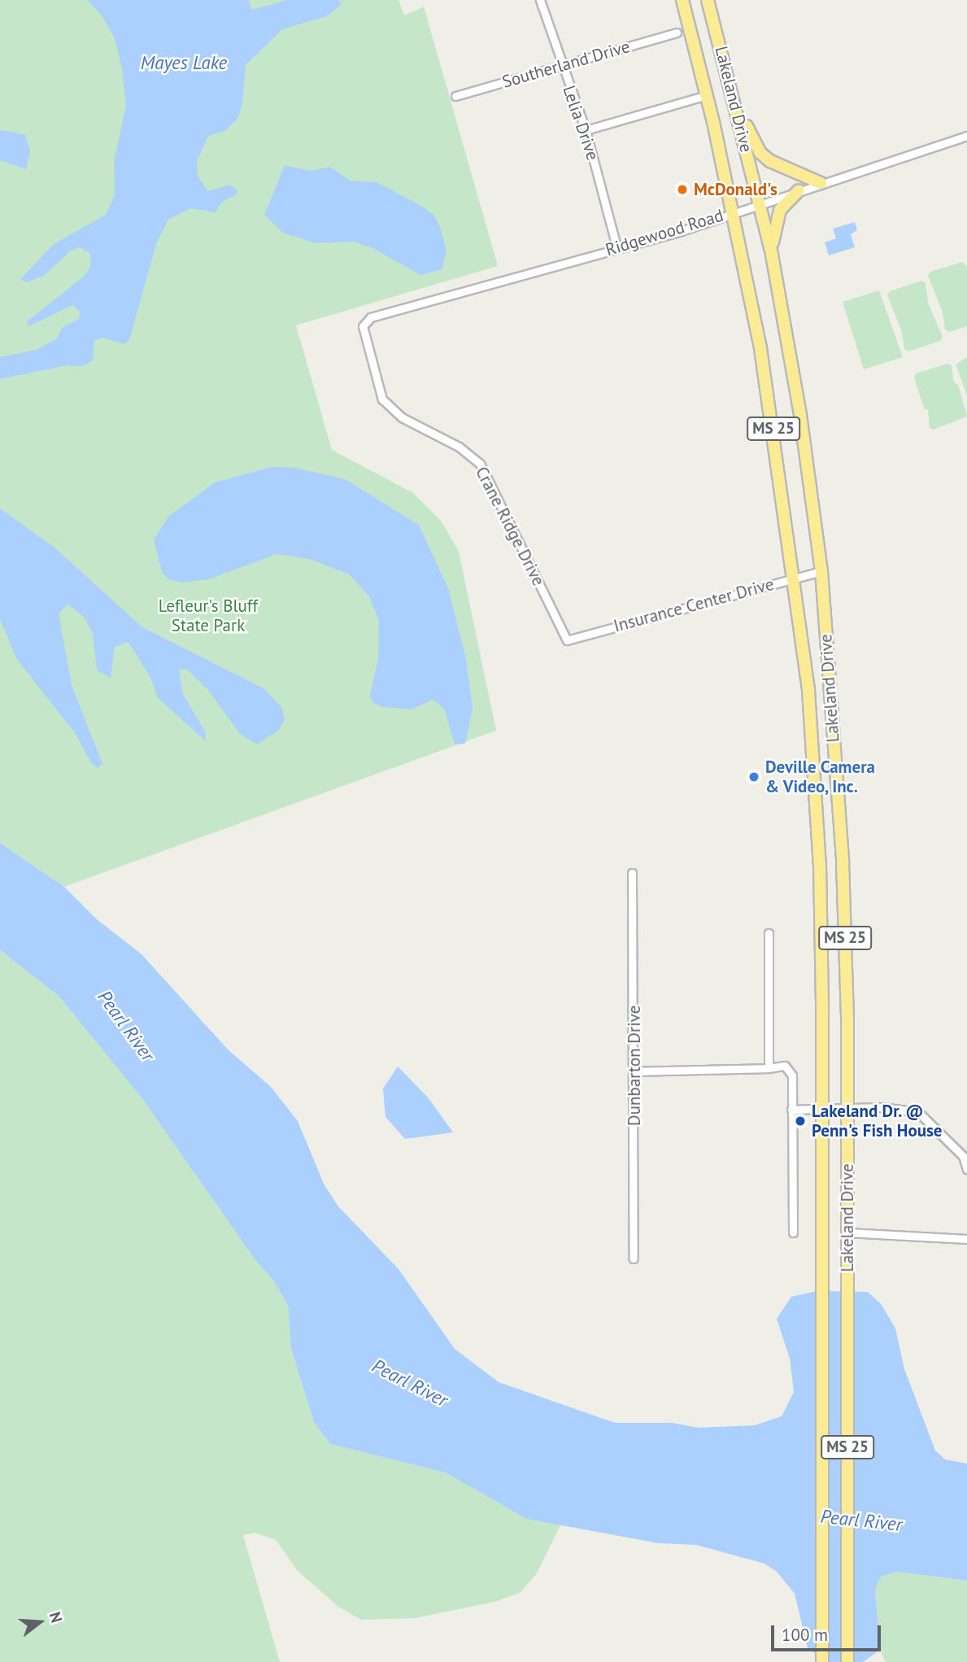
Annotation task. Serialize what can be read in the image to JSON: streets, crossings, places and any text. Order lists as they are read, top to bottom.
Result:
{
  "streets": {
    "highway": ["Lakeland Drive", "MS 25"],
    "street": [
      "Southerland Drive",
      "Lelia Drive",
      "Ridgewood Road",
      "Crane Ridge Drive",
      "Insurance Center Drive",
      "Dunbarton Drive"
    ]
  },
  "crossings": [
    ["Southerland Drive", "Lelia Drive"],
    ["Lakeland Drive", "Ridgewood Road"],
    ["Lakeland Drive", "Insurance Center Drive"],
    ["Lelia Drive", "Ridgewood Road"],
    ["Ridgewood Road", "Crane Ridge Drive"],
    ["Crane Ridge Drive", "Insurance Center Drive"]
  ],
  "water": ["Mayes Lake", "Pearl River"],
  "parks": ["Lefleur's Bluff State Park"],
  "places": ["McDonald's", "Deville Camera & Video, Inc.", "Lakeland Dr. @ Penn's Fish House"],
  "scale_bar": "100 m",
  "north": "right"
}
